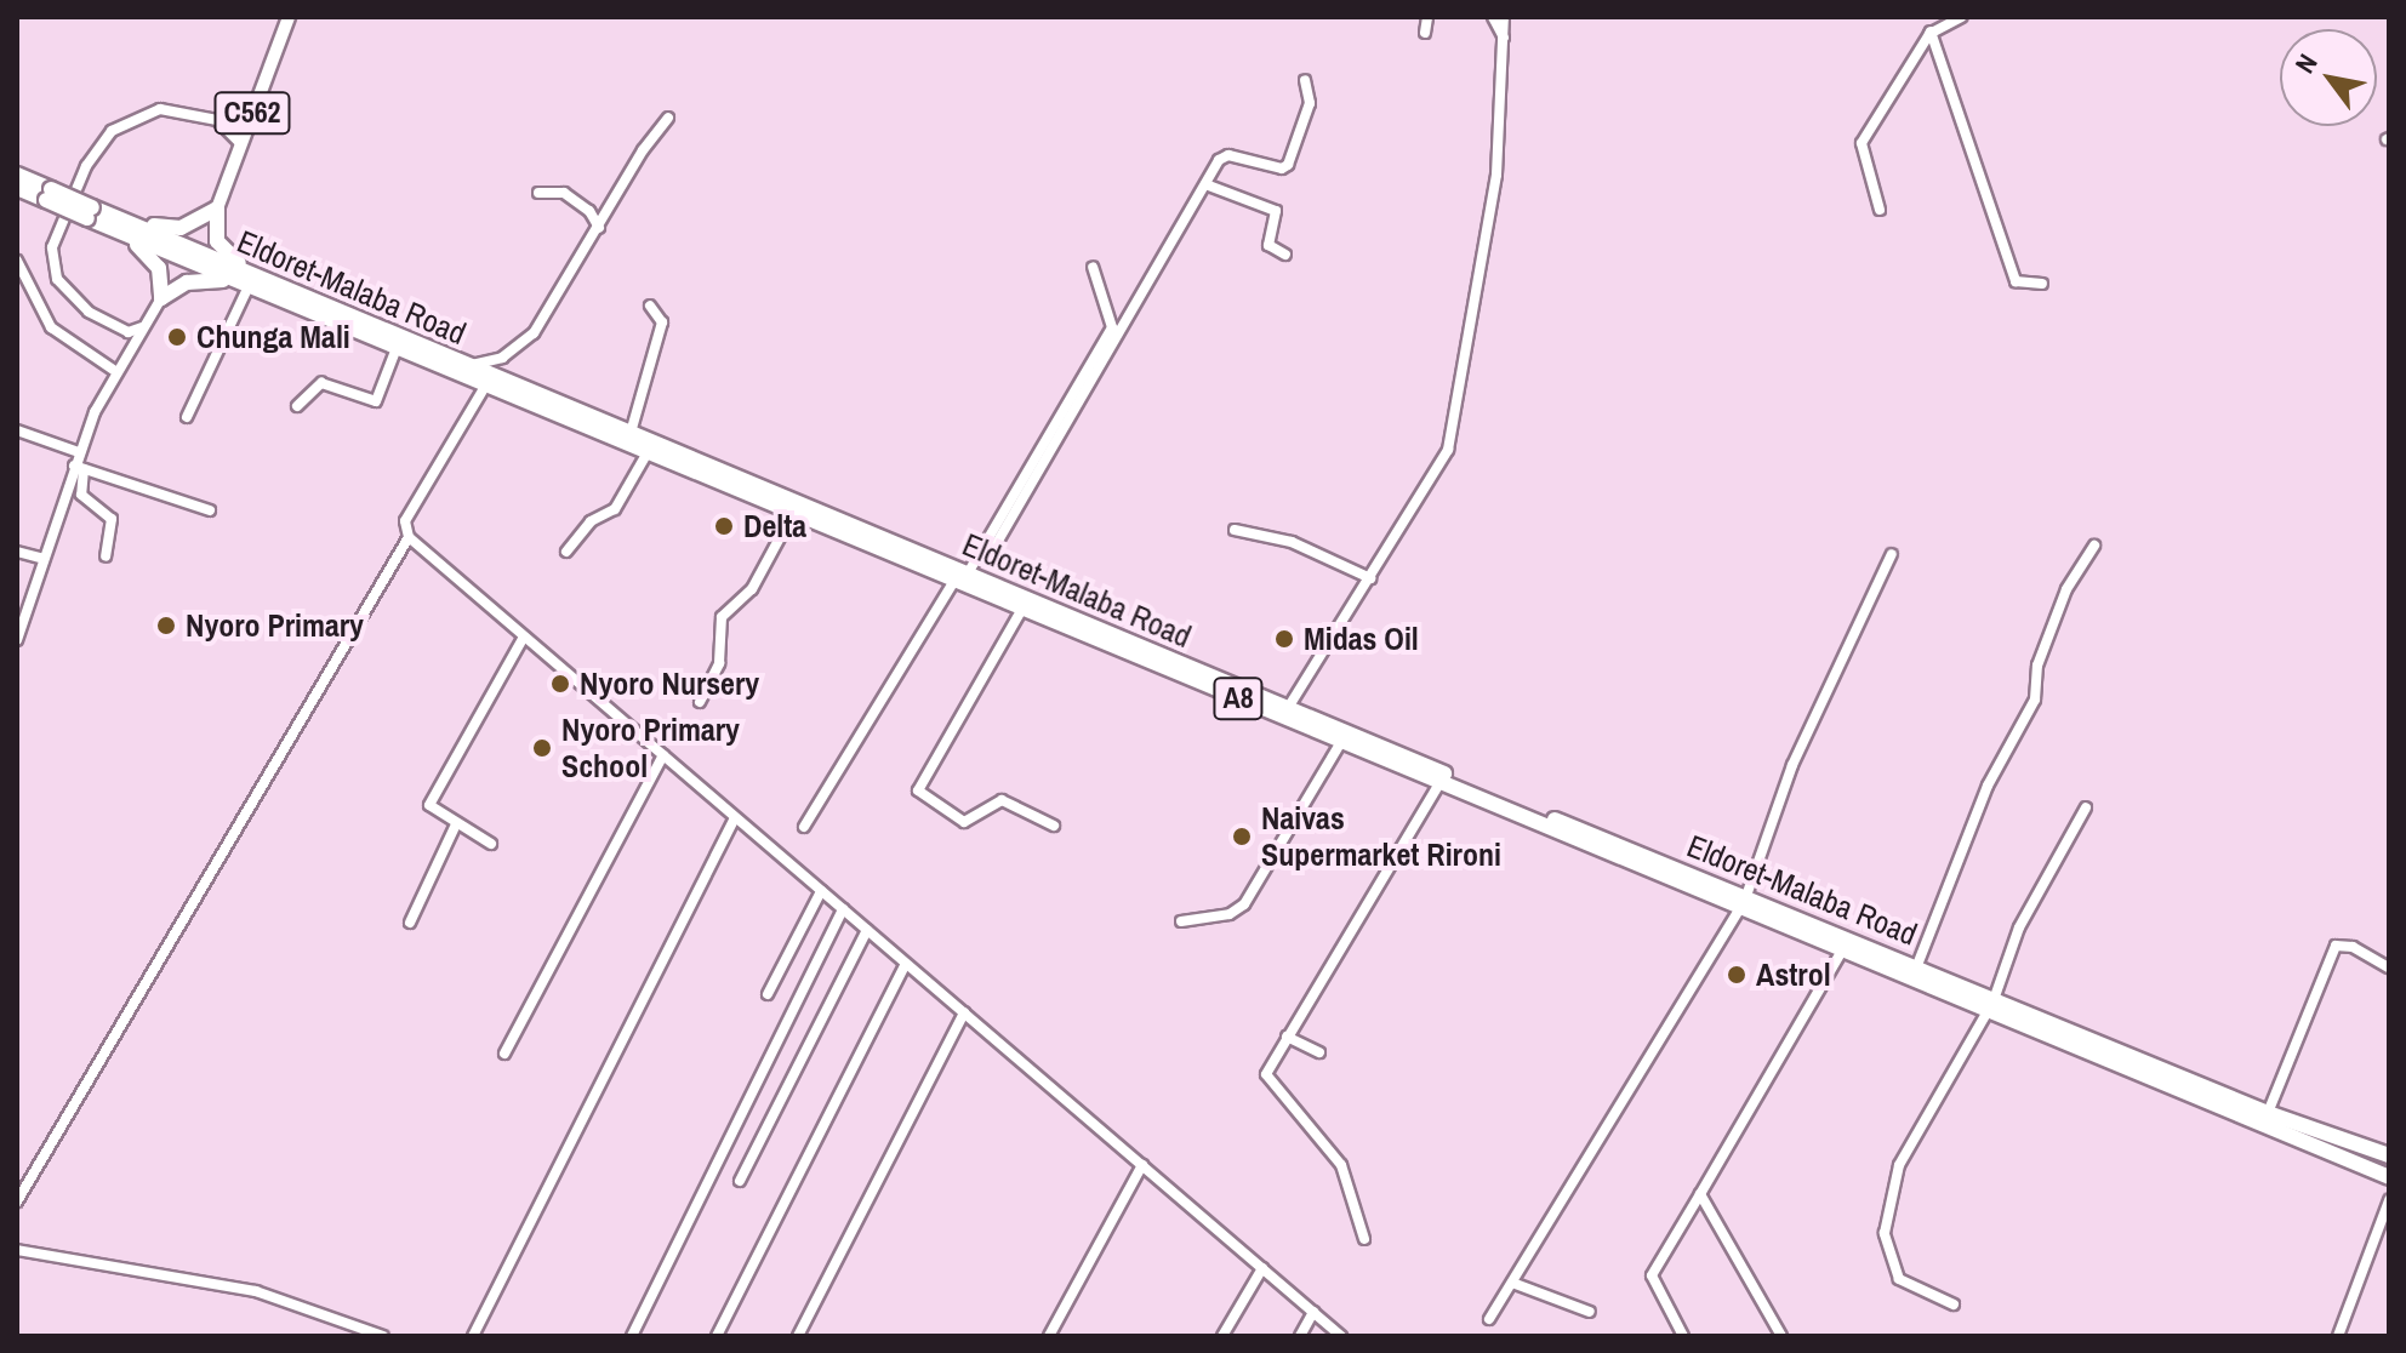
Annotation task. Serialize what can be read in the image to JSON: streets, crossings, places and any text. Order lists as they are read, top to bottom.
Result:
{
  "streets": {
    "highway": ["Eldoret-Malaba Road", "A8"],
    "main road": ["C562"]
  },
  "places": [
    "Chunga Mali",
    "Delta",
    "Nyoro Primary",
    "Midas Oil",
    "Nyoro Nursery",
    "Nyoro Primary School",
    "Naivas Supermarket Rironi",
    "Astrol"
  ],
  "north": "top left"
}
